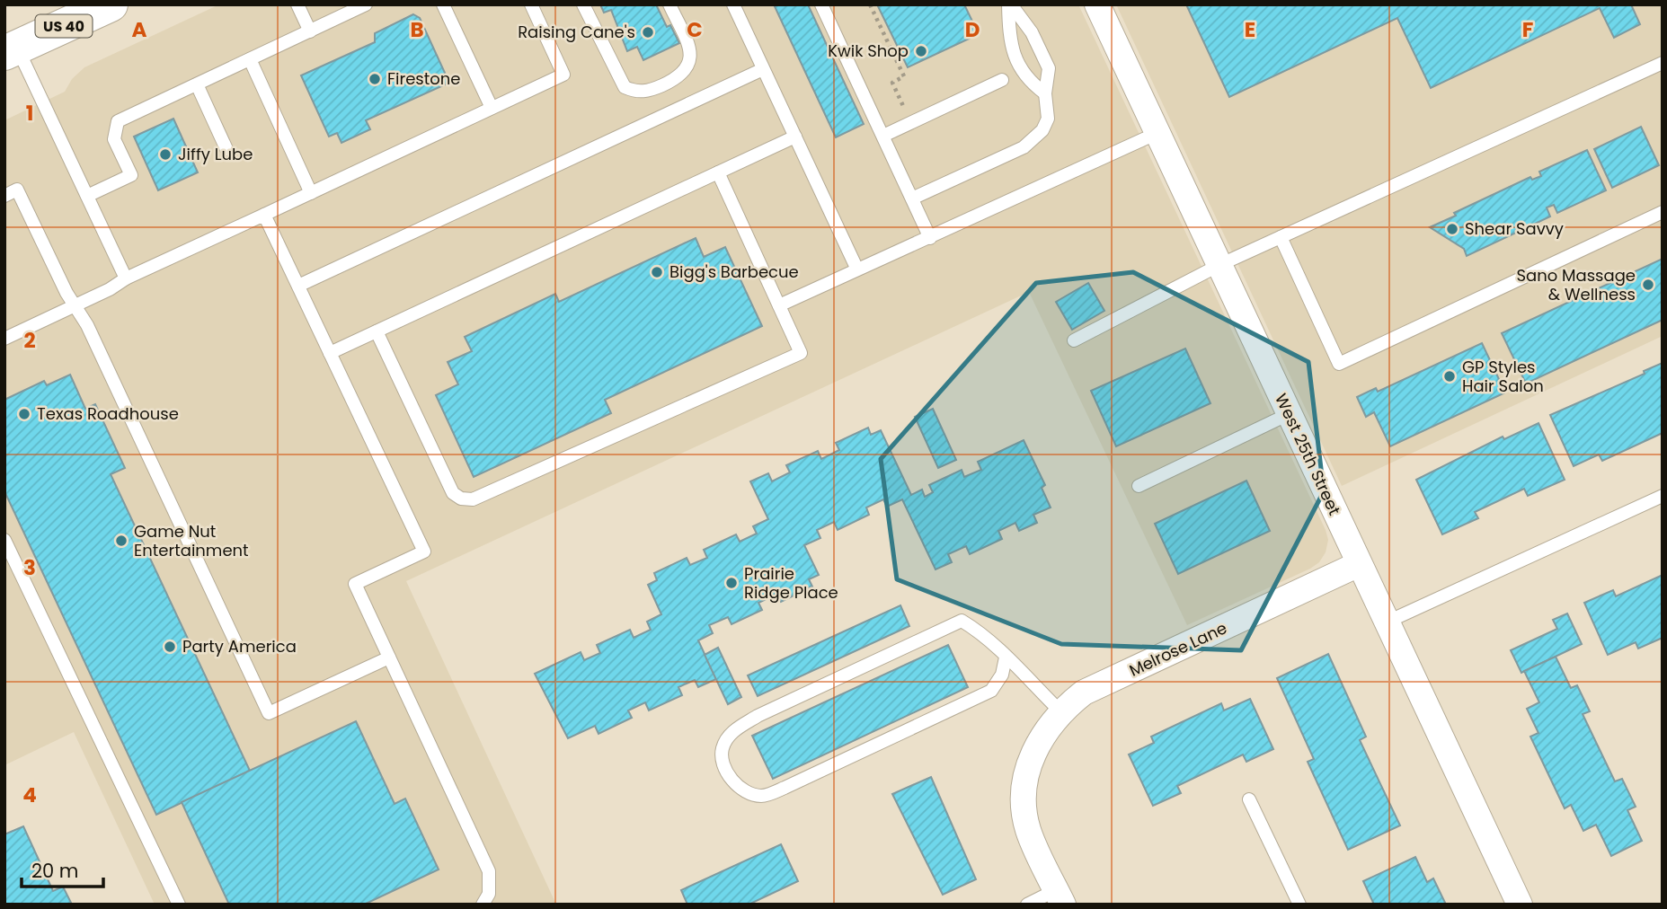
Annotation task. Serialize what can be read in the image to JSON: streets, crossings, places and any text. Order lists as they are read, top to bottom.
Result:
{
  "streets": {
    "highway": ["US 40"],
    "street": ["West 25th Street", "Melrose Lane"]
  },
  "crossings": [
    ["West 25th Street", "Melrose Lane"]
  ],
  "places": [
    "Raising Cane's",
    "Kwik Shop",
    "Firestone",
    "Jiffy Lube",
    "Shear Savvy",
    "Bigg's Barbecue",
    "Sano Massage & Wellness",
    "GP Styles Hair Salon",
    "Texas Roadhouse",
    "Game Nut Entertainment",
    "Prairie Ridge Place",
    "Party America"
  ],
  "scale_bar": "20 m",
  "grid": {
    "columns": [
      "A",
      "B",
      "C",
      "D",
      "E",
      "F"
    ],
    "rows": [
      "1",
      "2",
      "3",
      "4"
    ]
  }
}
